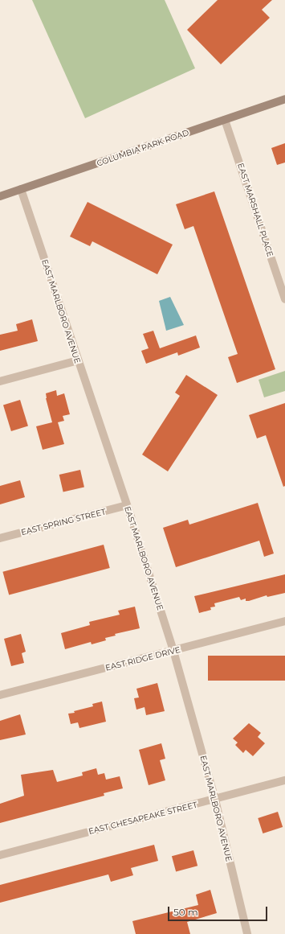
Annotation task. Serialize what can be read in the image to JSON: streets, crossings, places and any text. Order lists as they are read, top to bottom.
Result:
{
  "streets": {
    "street": [
      "COLUMBIA PARK ROAD",
      "EAST MARSHALL PLACE",
      "EAST MARLBORO AVENUE",
      "EAST SPRING STREET",
      "EAST RIDGE DRIVE",
      "EAST CHESAPEAKE STREET"
    ]
  },
  "crossings": [
    ["COLUMBIA PARK ROAD", "EAST MARSHALL PLACE"],
    ["COLUMBIA PARK ROAD", "EAST MARLBORO AVENUE"],
    ["EAST MARLBORO AVENUE", "EAST SPRING STREET"],
    ["EAST MARLBORO AVENUE", "EAST RIDGE DRIVE"],
    ["EAST MARLBORO AVENUE", "EAST CHESAPEAKE STREET"]
  ],
  "scale_bar": "50 m"
}
